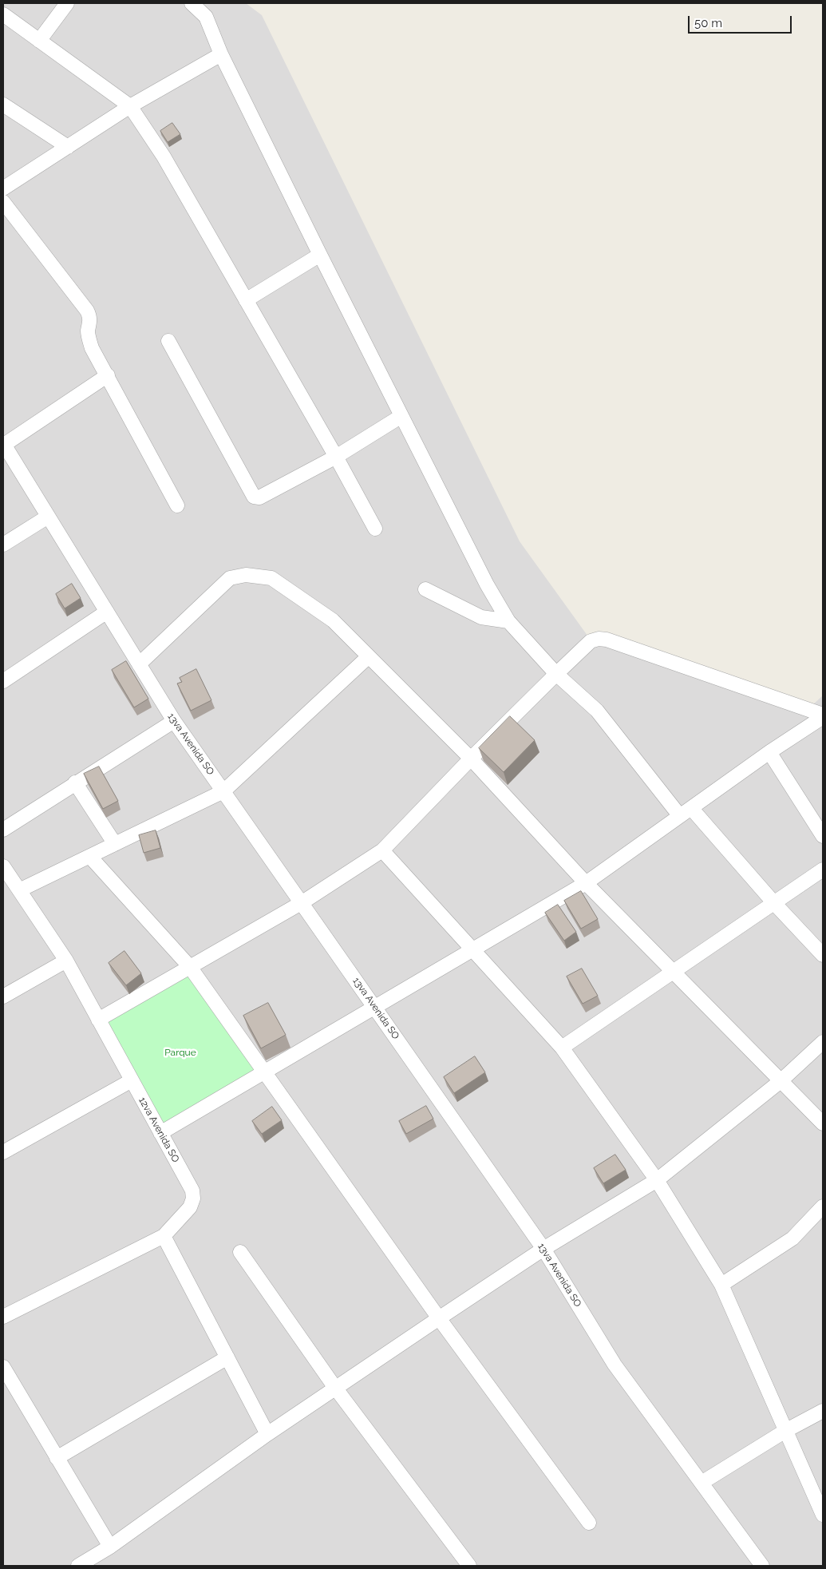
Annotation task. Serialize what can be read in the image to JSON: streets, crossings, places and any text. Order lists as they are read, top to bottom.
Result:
{
  "streets": {
    "street": ["13va Avenida SO", "12va Avenida SO"]
  },
  "parks": ["Parque"],
  "scale_bar": "50 m"
}
